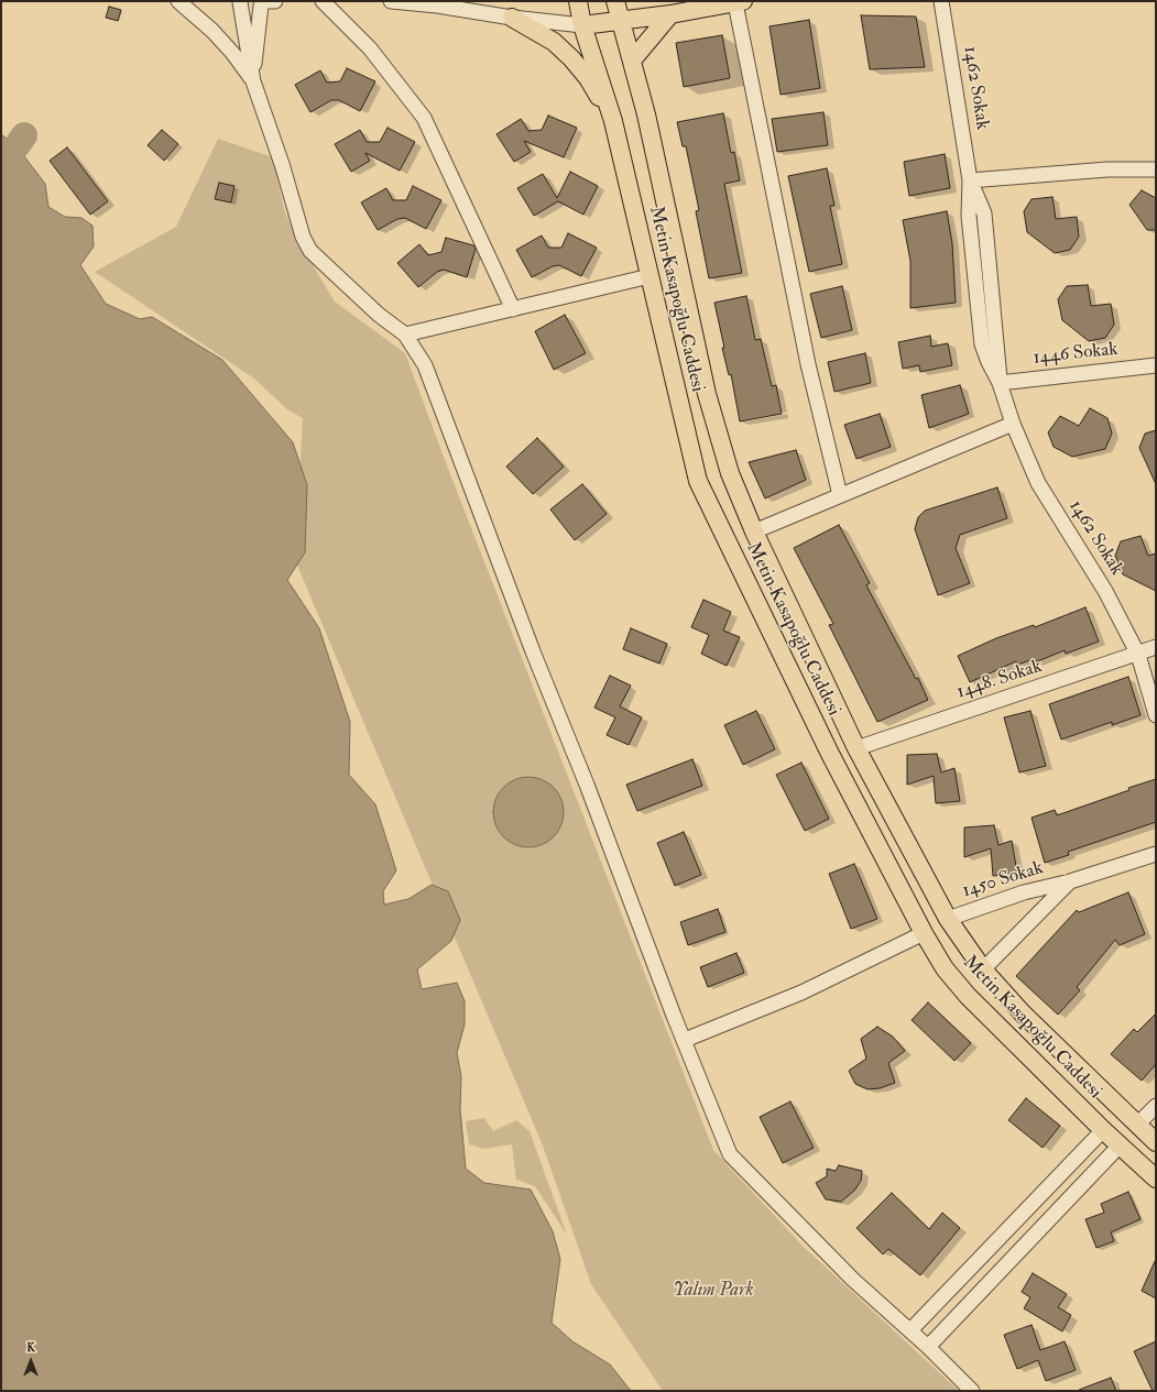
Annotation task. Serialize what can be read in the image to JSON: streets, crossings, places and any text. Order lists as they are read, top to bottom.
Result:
{
  "streets": {
    "main road": ["Metin Kasapoğlu Caddesi"],
    "street": [
      "1462 Sokak",
      "1446 Sokak",
      "1448. Sokak",
      "1450 Sokak"
    ]
  },
  "crossings": [
    ["1462 Sokak", "1446 Sokak"],
    ["1462 Sokak", "1448. Sokak"],
    ["Metin Kasapoğlu Caddesi", "1448. Sokak"],
    ["Metin Kasapoğlu Caddesi", "1450 Sokak"]
  ],
  "parks": ["Yalım Park"],
  "north": "top"
}
